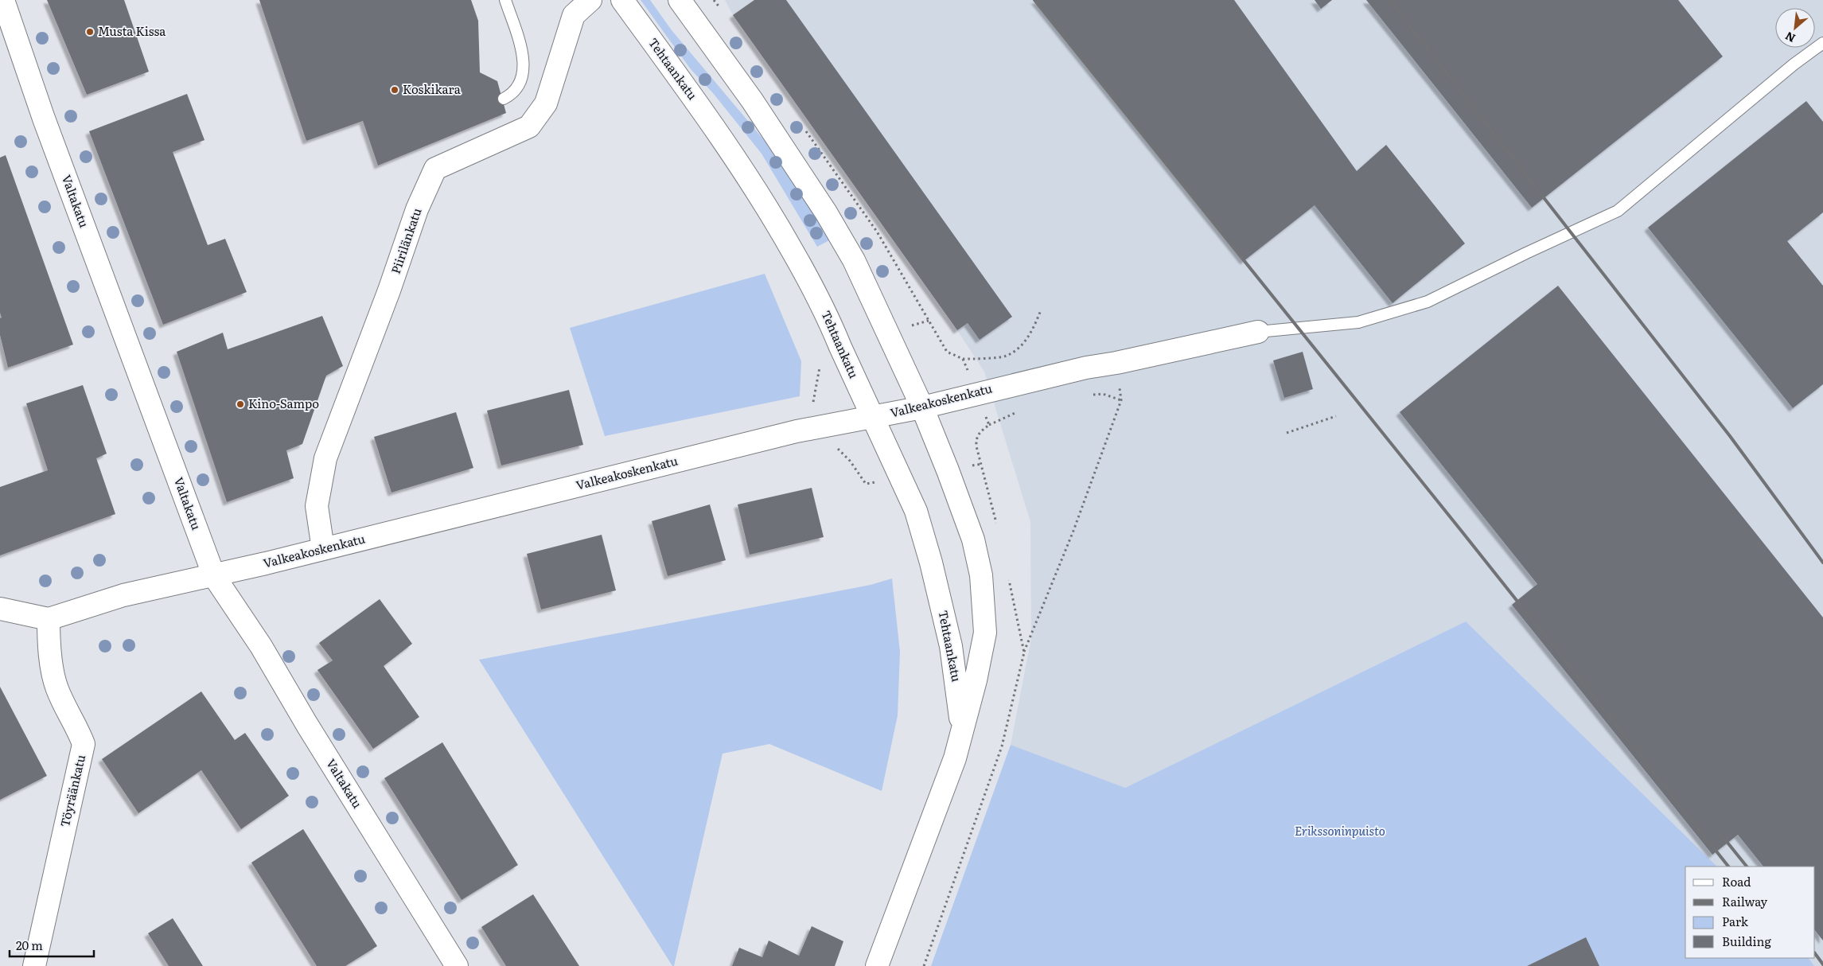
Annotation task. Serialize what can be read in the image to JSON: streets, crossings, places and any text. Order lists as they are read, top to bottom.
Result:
{
  "streets": {
    "street": [
      "Tehtaankatu",
      "Valtakatu",
      "Piirilänkatu",
      "Valkeakoskenkatu",
      "Töyräänkatu"
    ]
  },
  "crossings": [
    ["Tehtaankatu", "Valkeakoskenkatu"],
    ["Valtakatu", "Valkeakoskenkatu"],
    ["Piirilänkatu", "Valkeakoskenkatu"],
    ["Valkeakoskenkatu", "Töyräänkatu"]
  ],
  "parks": ["Erikssoninpuisto"],
  "places": ["Musta Kissa", "Koskikara", "Kino-Sampo"],
  "legend": [
    "Road",
    "Railway",
    "Park",
    "Building"
  ],
  "scale_bar": "20 m",
  "north": "bottom left"
}
